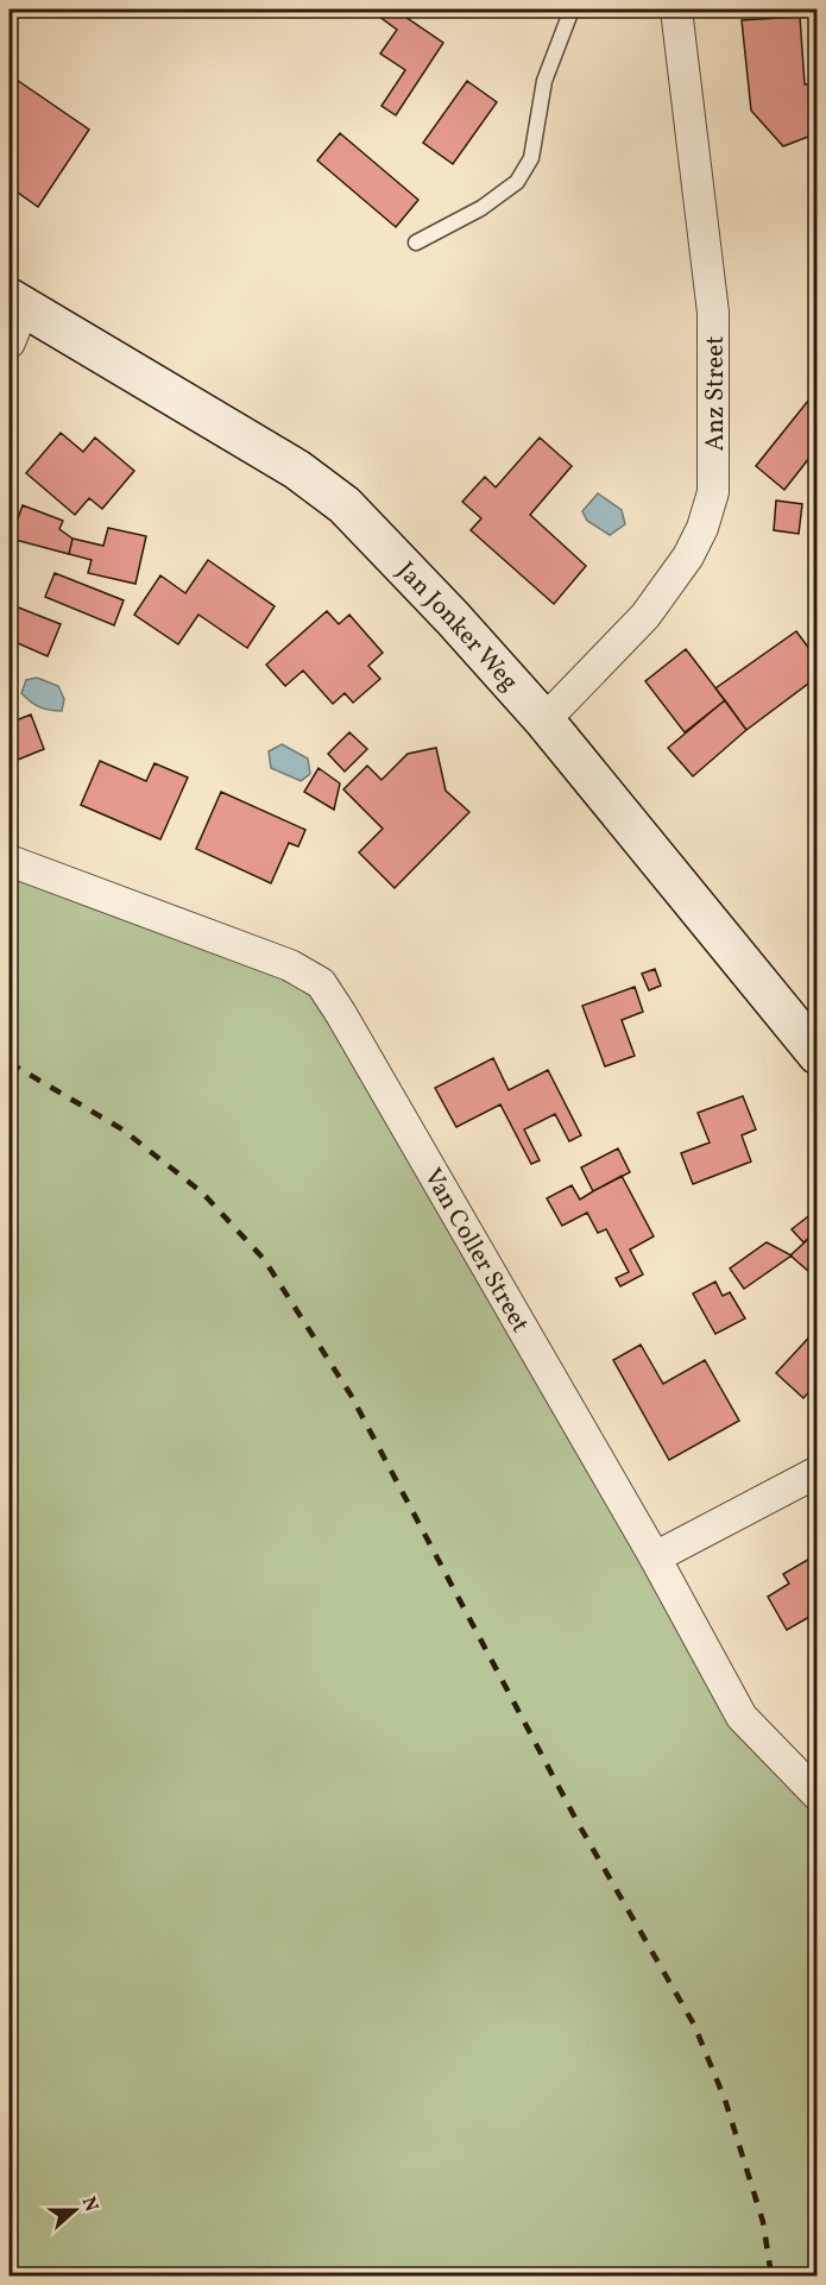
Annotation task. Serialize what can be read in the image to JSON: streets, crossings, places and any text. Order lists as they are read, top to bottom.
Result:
{
  "streets": {
    "main road": ["Jan Jonker Weg"],
    "street": ["Anz Street", "Van Coller Street"]
  },
  "crossings": [
    ["Anz Street", "Jan Jonker Weg"]
  ],
  "north": "right"
}
